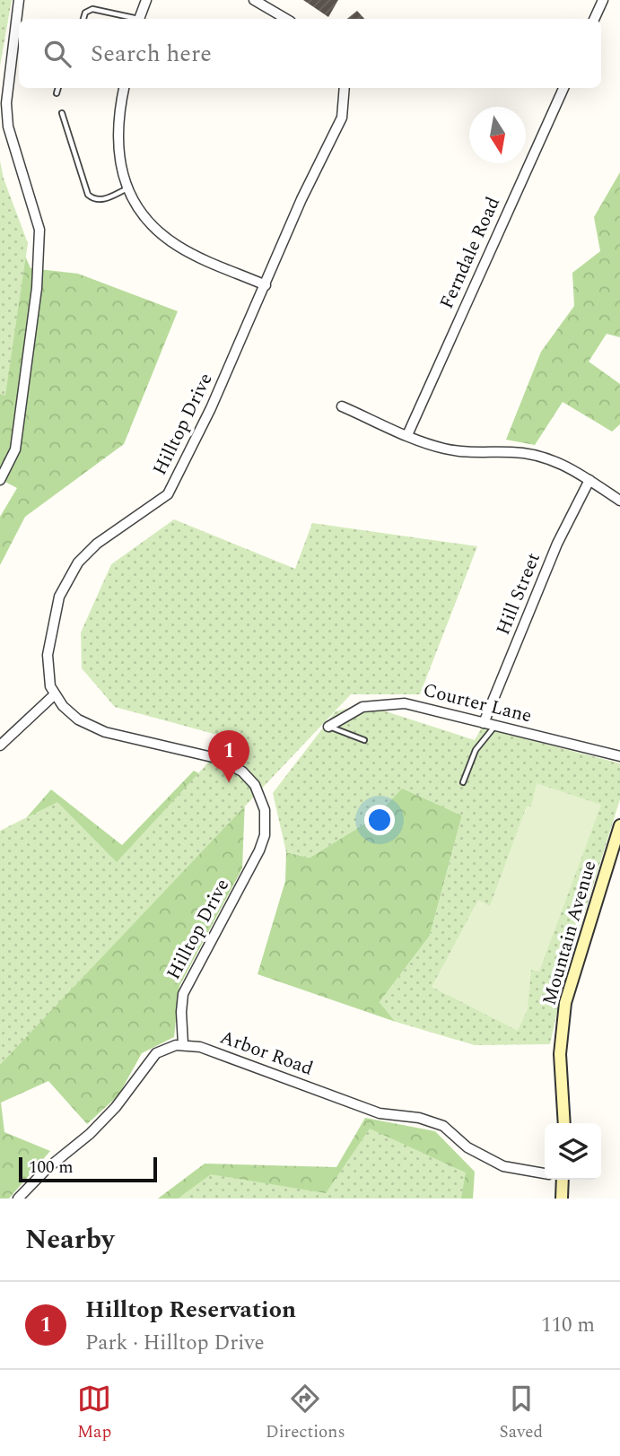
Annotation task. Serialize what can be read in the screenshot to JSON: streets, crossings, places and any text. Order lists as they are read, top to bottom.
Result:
{
  "streets": {
    "street": [
      "Ferndale Road",
      "Hilltop Drive",
      "Hill Street",
      "Courter Lane",
      "Mountain Avenue",
      "Arbor Road"
    ]
  },
  "crossings": [
    ["Hilltop Drive", "Arbor Road"],
    ["Hill Street", "Courter Lane"]
  ],
  "scale_bar": "100 m",
  "north": "bottom",
  "page": {
    "search": "Search here",
    "pins": "1",
    "scale": "100 m",
    "heading": "Nearby",
    "list": [
      {
        "mark": "1",
        "name": "Hilltop Reservation",
        "note": "Park · Hilltop Drive",
        "value": "110 m"
      }
    ],
    "nav": ["Map", "Directions", "Saved"]
  }
}
